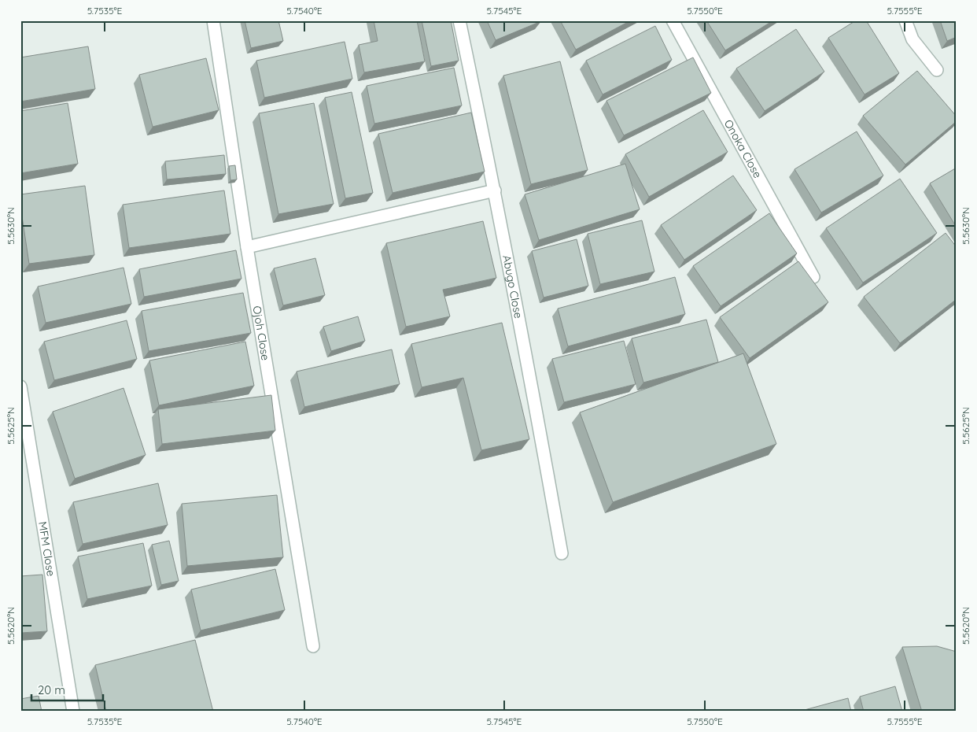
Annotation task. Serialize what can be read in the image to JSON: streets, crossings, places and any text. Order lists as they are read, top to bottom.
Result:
{
  "streets": {
    "street": [
      "Onoka Close",
      "Abugo Close",
      "Ojoh Close",
      "MFM Close"
    ]
  },
  "scale_bar": "20 m",
  "coordinates": [
    "5.7535°E",
    "5.7540°E",
    "5.7545°E",
    "5.7550°E",
    "5.7555°E",
    "5.5630°N",
    "5.5625°N",
    "5.5620°N"
  ]
}
